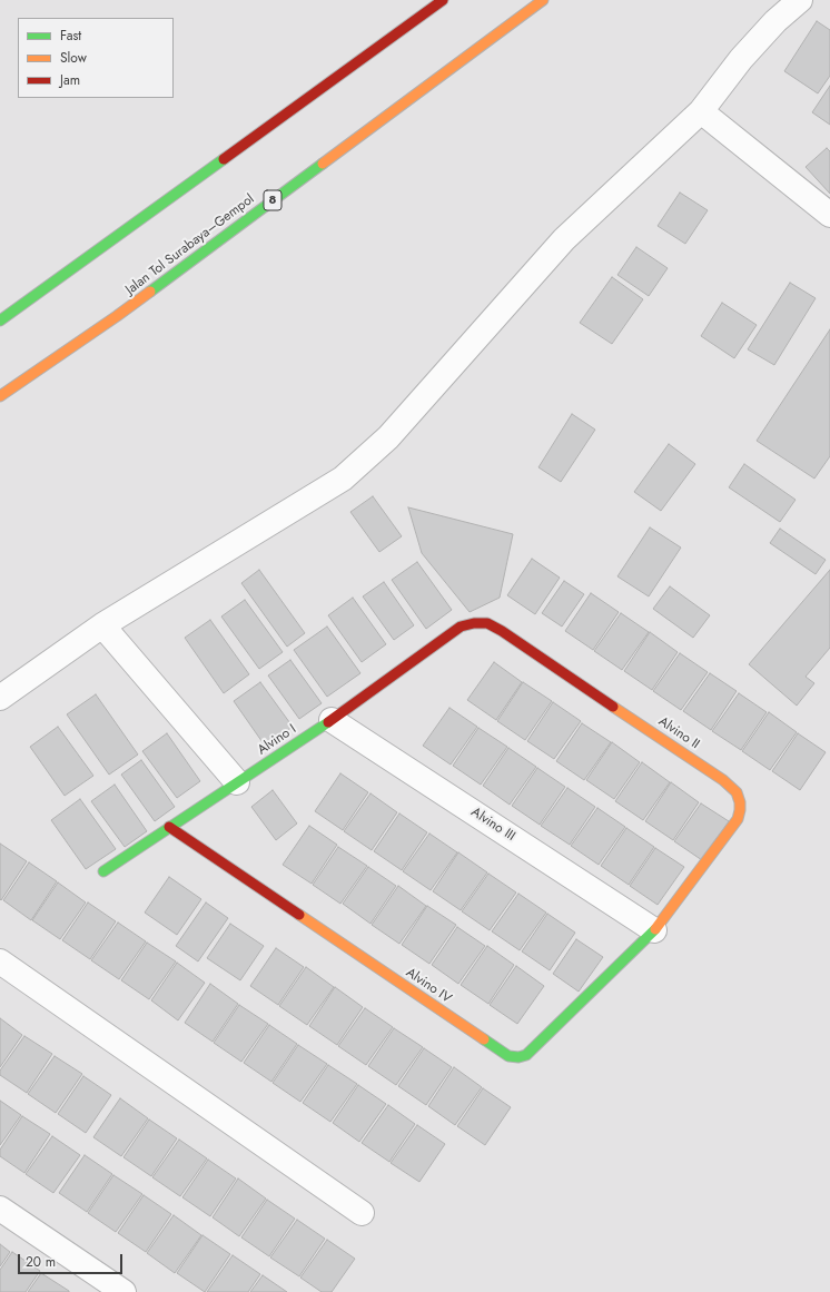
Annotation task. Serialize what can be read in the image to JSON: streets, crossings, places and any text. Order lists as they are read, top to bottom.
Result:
{
  "streets": {
    "main road": [
      "8",
      "Jalan Tol Surabaya–Gempol",
      "Alvino II",
      "Alvino I",
      "Alvino IV"
    ],
    "street": ["Alvino III"]
  },
  "crossings": [
    ["Alvino II", "Alvino I"],
    ["Alvino II", "Alvino III"],
    ["Alvino II", "Alvino IV"],
    ["Alvino I", "Alvino III"],
    ["Alvino I", "Alvino IV"],
    ["Alvino III", "Alvino IV"]
  ],
  "legend": ["Fast", "Slow", "Jam"],
  "scale_bar": "20 m"
}
